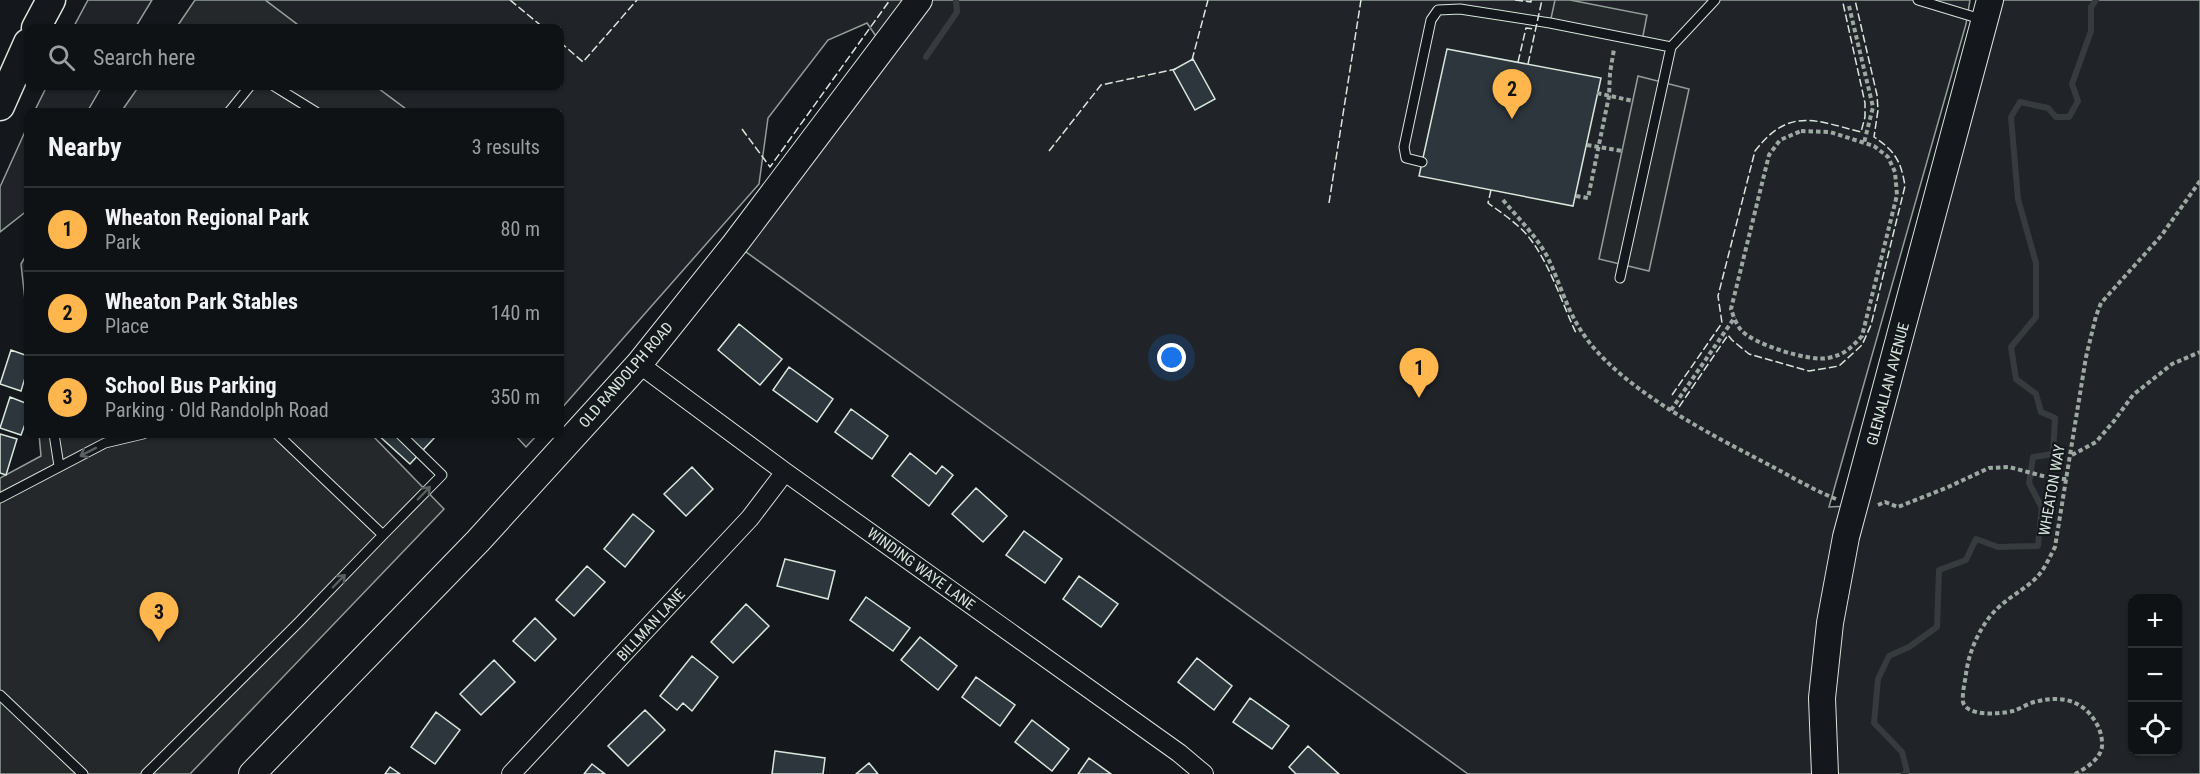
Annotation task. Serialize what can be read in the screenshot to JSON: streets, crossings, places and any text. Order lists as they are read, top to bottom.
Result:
{
  "streets": {
    "street": [
      "OLD RANDOLPH ROAD",
      "GLENALLAN AVENUE",
      "WINDING WAYE LANE",
      "BILLMAN LANE"
    ],
    "path": ["WHEATON WAY"]
  },
  "crossings": [
    ["OLD RANDOLPH ROAD", "WINDING WAYE LANE"],
    ["WINDING WAYE LANE", "BILLMAN LANE"]
  ],
  "page": {
    "search": "Search here",
    "pins": ["2", "1", "3"],
    "heading": ["Nearby", "3 results"],
    "list": [
      {
        "mark": "1",
        "name": "Wheaton Regional Park",
        "note": "Park",
        "value": "80 m"
      },
      {
        "mark": "2",
        "name": "Wheaton Park Stables",
        "note": "Place",
        "value": "140 m"
      },
      {
        "mark": "3",
        "name": "School Bus Parking",
        "note": "Parking · Old Randolph Road",
        "value": "350 m"
      }
    ],
    "map_buttons": ["+", "−"]
  }
}
